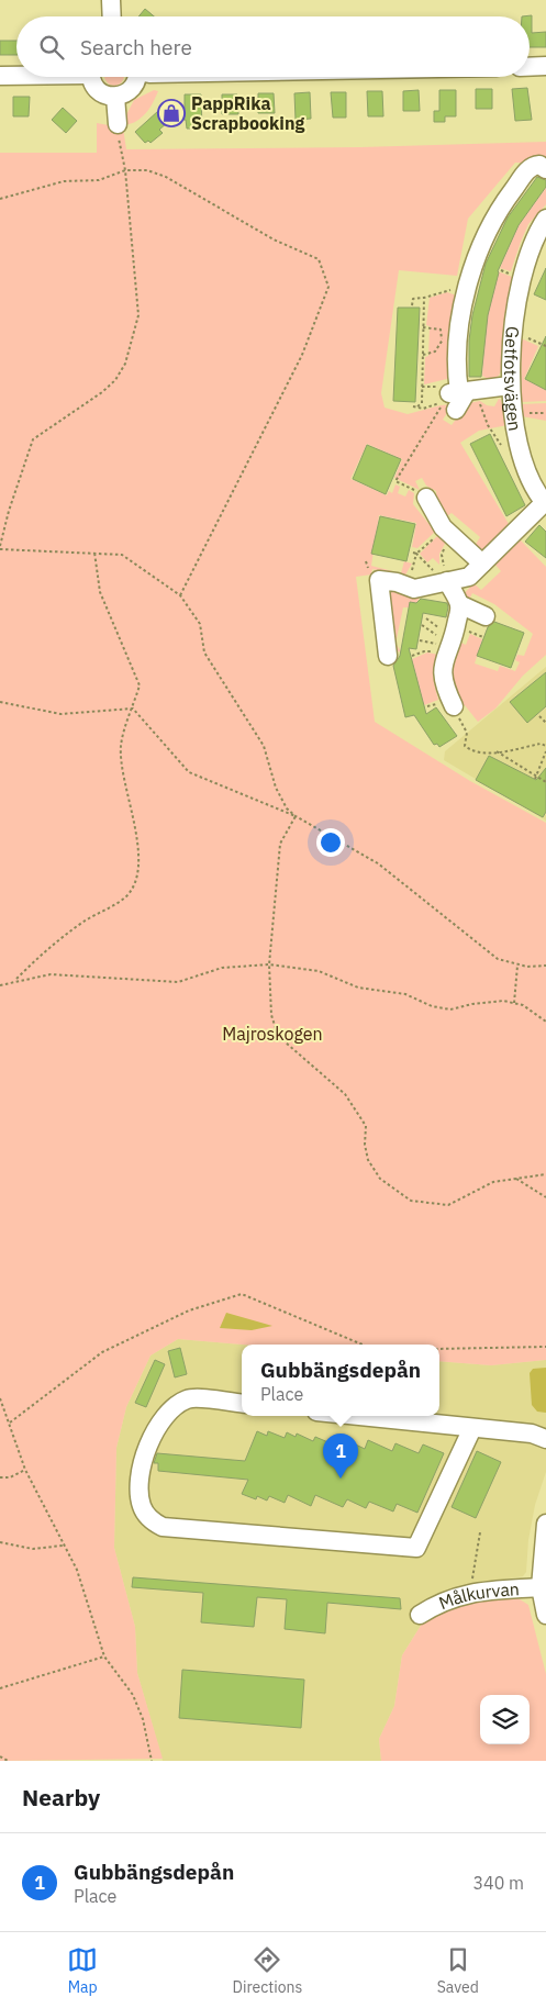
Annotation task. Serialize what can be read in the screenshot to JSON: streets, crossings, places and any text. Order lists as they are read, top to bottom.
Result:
{
  "streets": {
    "street": ["Getfotsvägen", "Målkurvan"]
  },
  "parks": ["Majroskogen"],
  "places": {
    "shop": ["PappRika Scrapbooking"]
  },
  "page": {
    "search": "Search here",
    "popup": ["Gubbängsdepån", "Place"],
    "pins": "1",
    "heading": "Nearby",
    "list": [
      {
        "mark": "1",
        "name": "Gubbängsdepån",
        "note": "Place",
        "value": "340 m"
      }
    ],
    "nav": ["Map", "Directions", "Saved"]
  }
}
